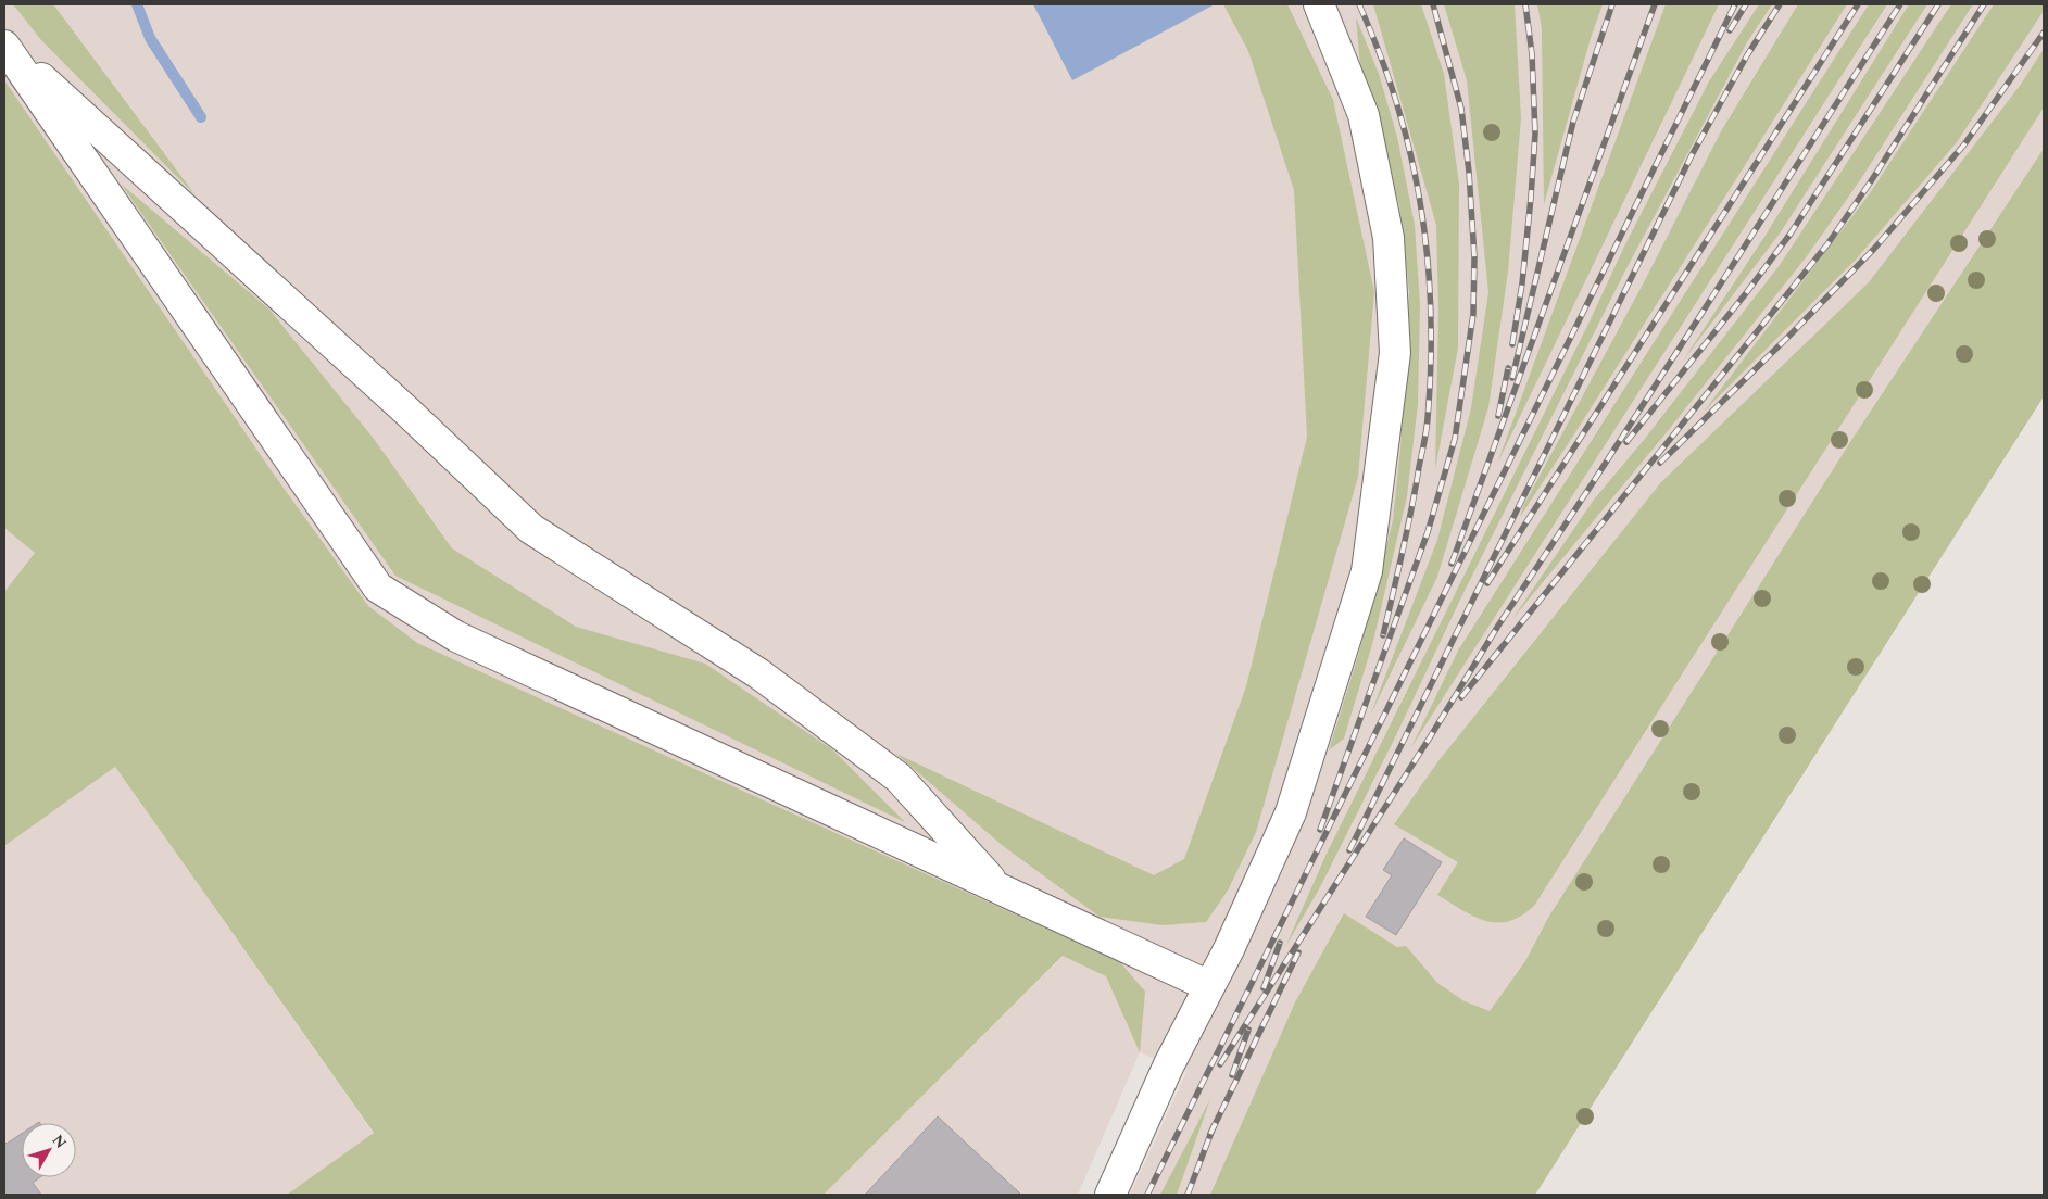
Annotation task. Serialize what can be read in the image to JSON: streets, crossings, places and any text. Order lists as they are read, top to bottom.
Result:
{
  "north": "top right"
}
